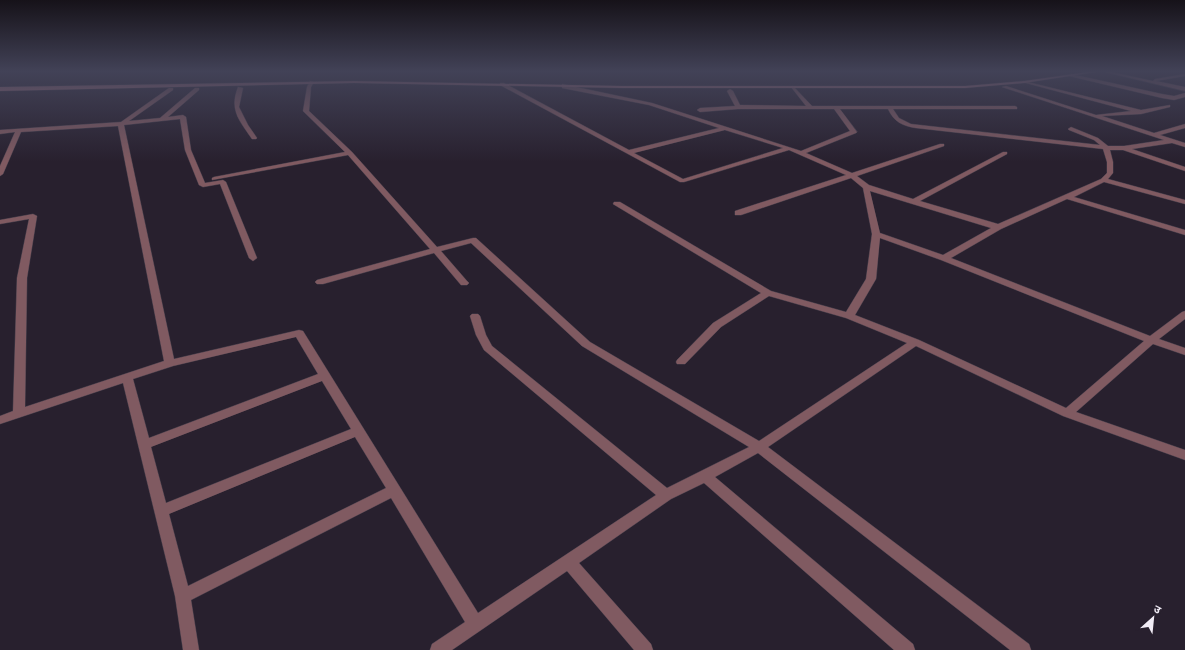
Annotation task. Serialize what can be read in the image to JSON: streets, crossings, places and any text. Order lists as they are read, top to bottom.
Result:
{
  "north": "top right"
}
